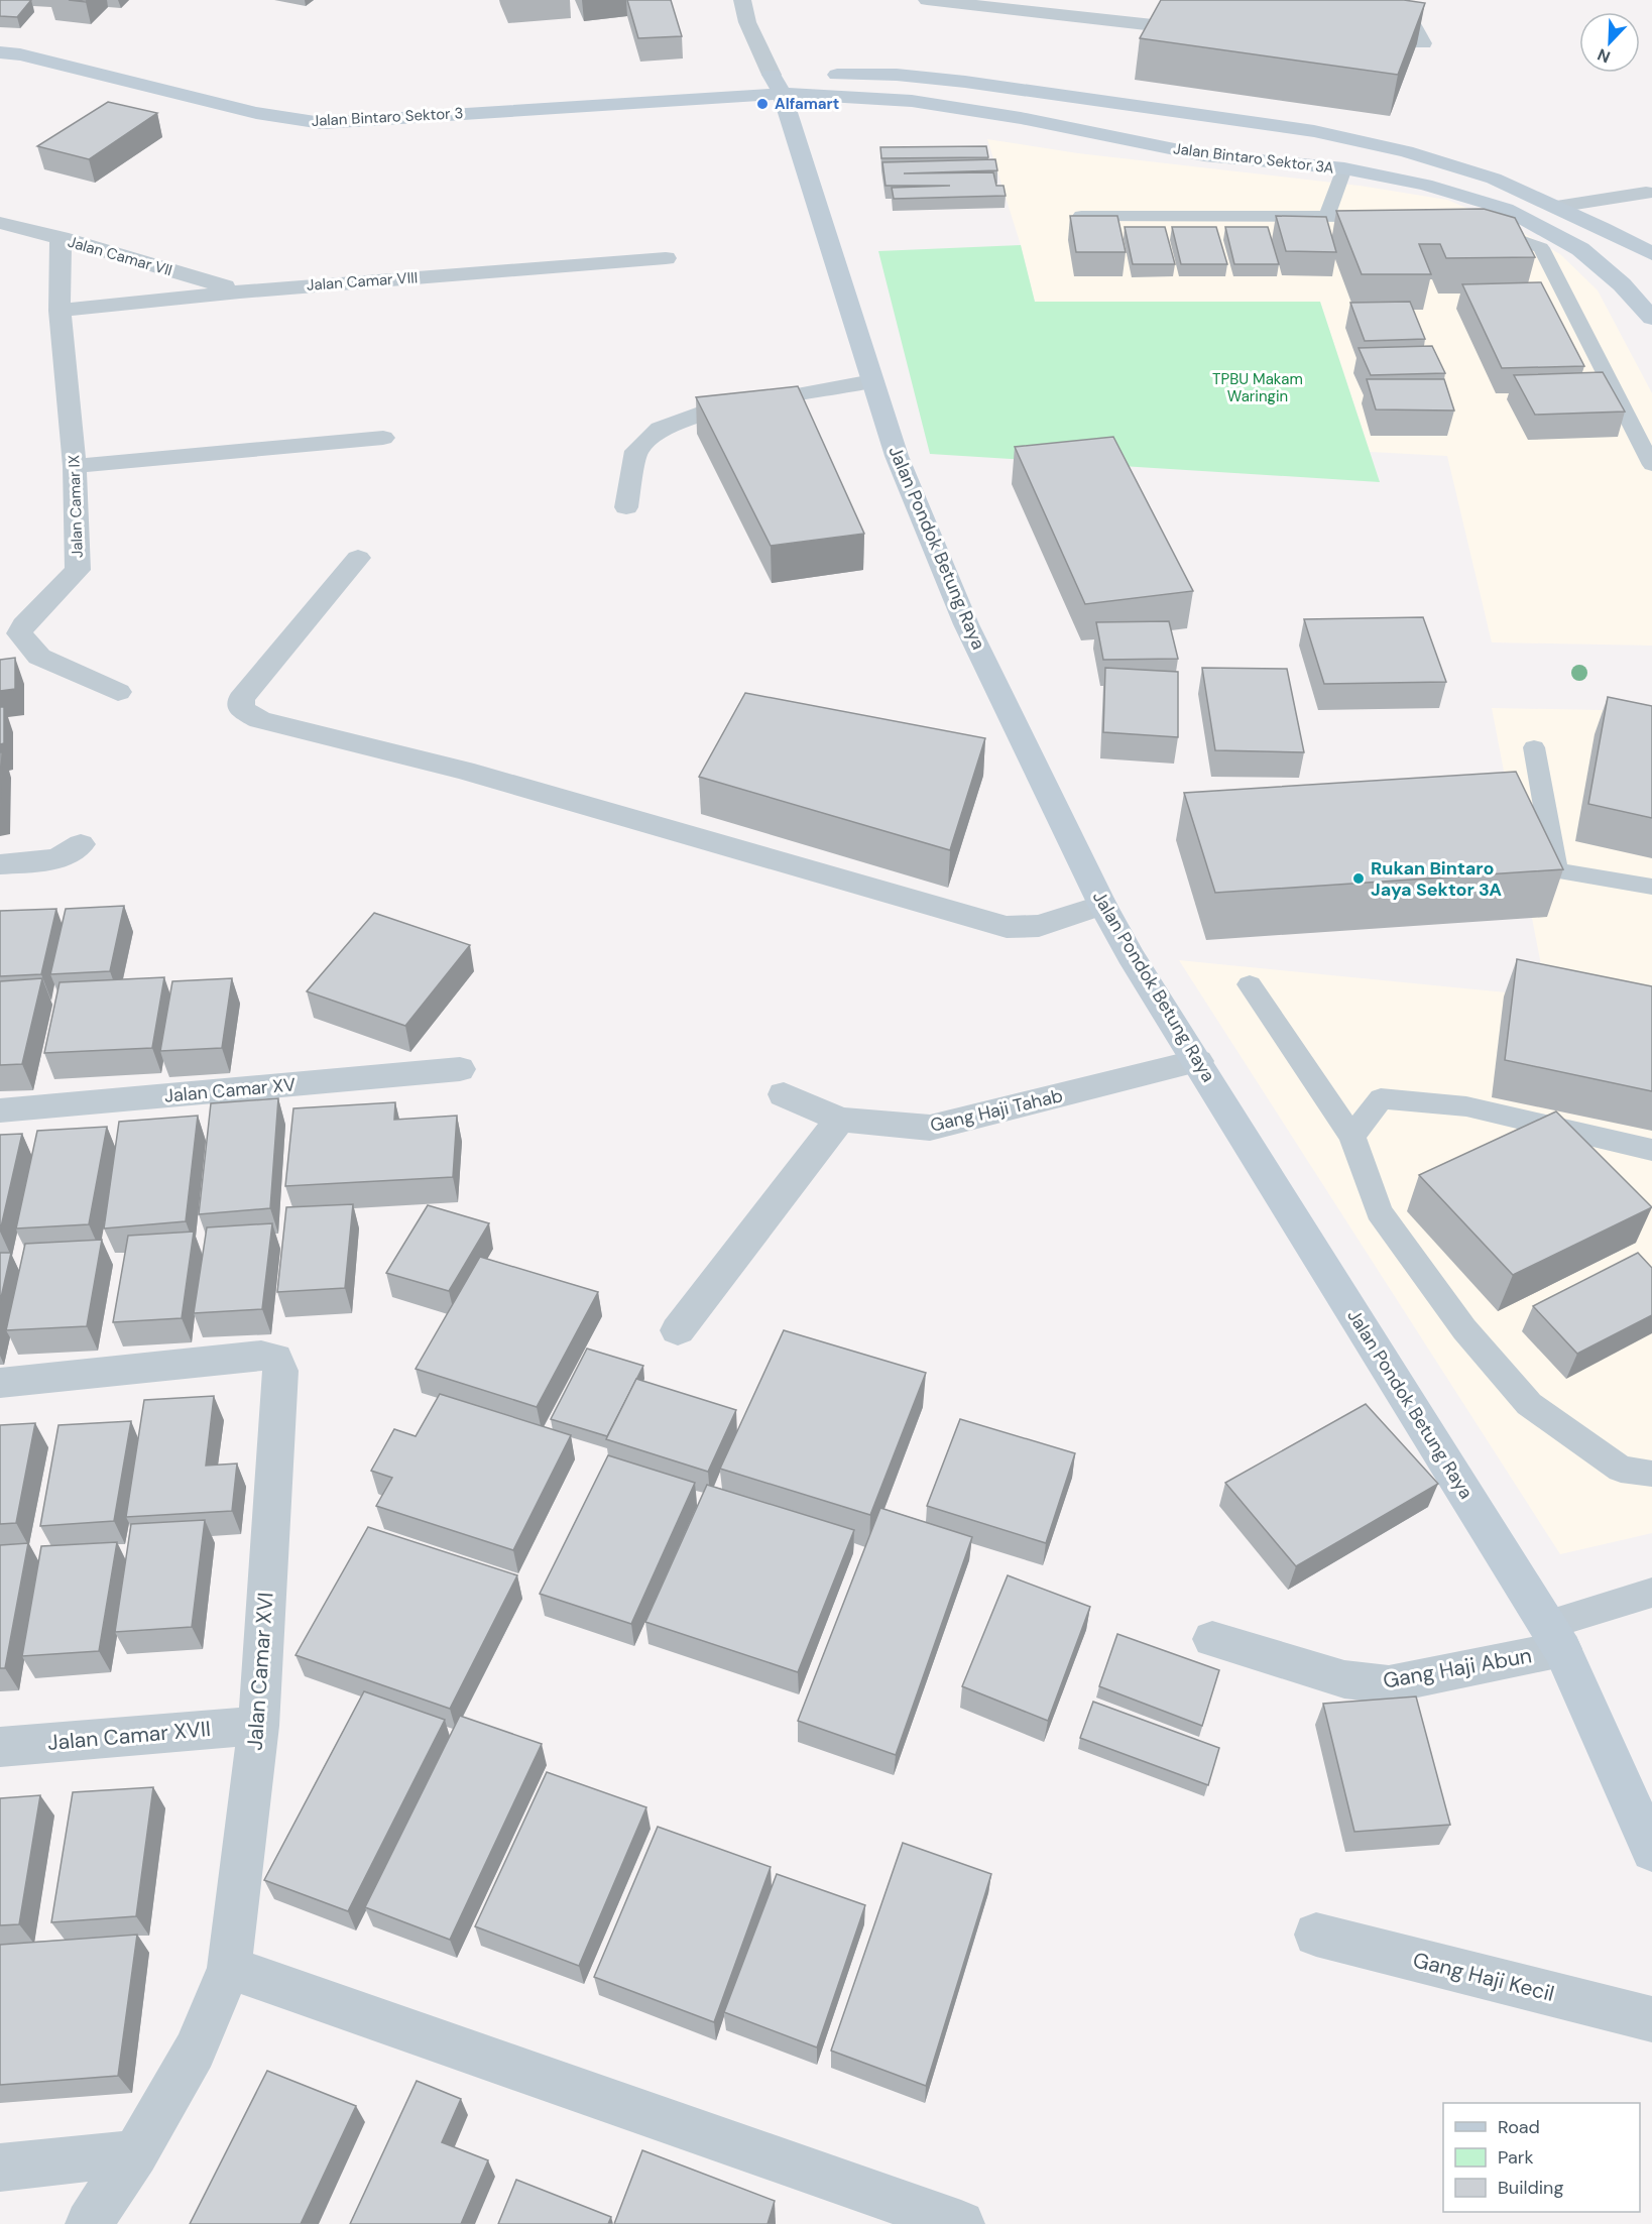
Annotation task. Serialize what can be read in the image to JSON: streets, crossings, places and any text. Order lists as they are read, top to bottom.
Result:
{
  "streets": {
    "main road": ["Jalan Bintaro Sektor 3", "Jalan Bintaro Sektor 3A", "Jalan Pondok Betung Raya"],
    "street": [
      "Jalan Camar VII",
      "Jalan Camar VIII",
      "Jalan Camar IX",
      "Jalan Camar XV",
      "Gang Haji Tahab",
      "Gang Haji Abun",
      "Jalan Camar XVI",
      "Jalan Camar XVII",
      "Gang Haji Kecil"
    ]
  },
  "crossings": [
    ["Jalan Bintaro Sektor 3", "Jalan Bintaro Sektor 3A"],
    ["Jalan Bintaro Sektor 3", "Jalan Pondok Betung Raya"],
    ["Jalan Bintaro Sektor 3A", "Jalan Pondok Betung Raya"],
    ["Jalan Camar VII", "Jalan Camar VIII"],
    ["Jalan Camar VII", "Jalan Camar IX"],
    ["Jalan Camar VIII", "Jalan Camar IX"],
    ["Jalan Pondok Betung Raya", "Gang Haji Tahab"],
    ["Jalan Pondok Betung Raya", "Gang Haji Abun"],
    ["Jalan Camar XVI", "Jalan Camar XVII"]
  ],
  "parks": ["TPBU Makam Waringin"],
  "places": ["Alfamart", "Rukan Bintaro Jaya Sektor 3A"],
  "legend": ["Road", "Park", "Building"],
  "north": "bottom left"
}
